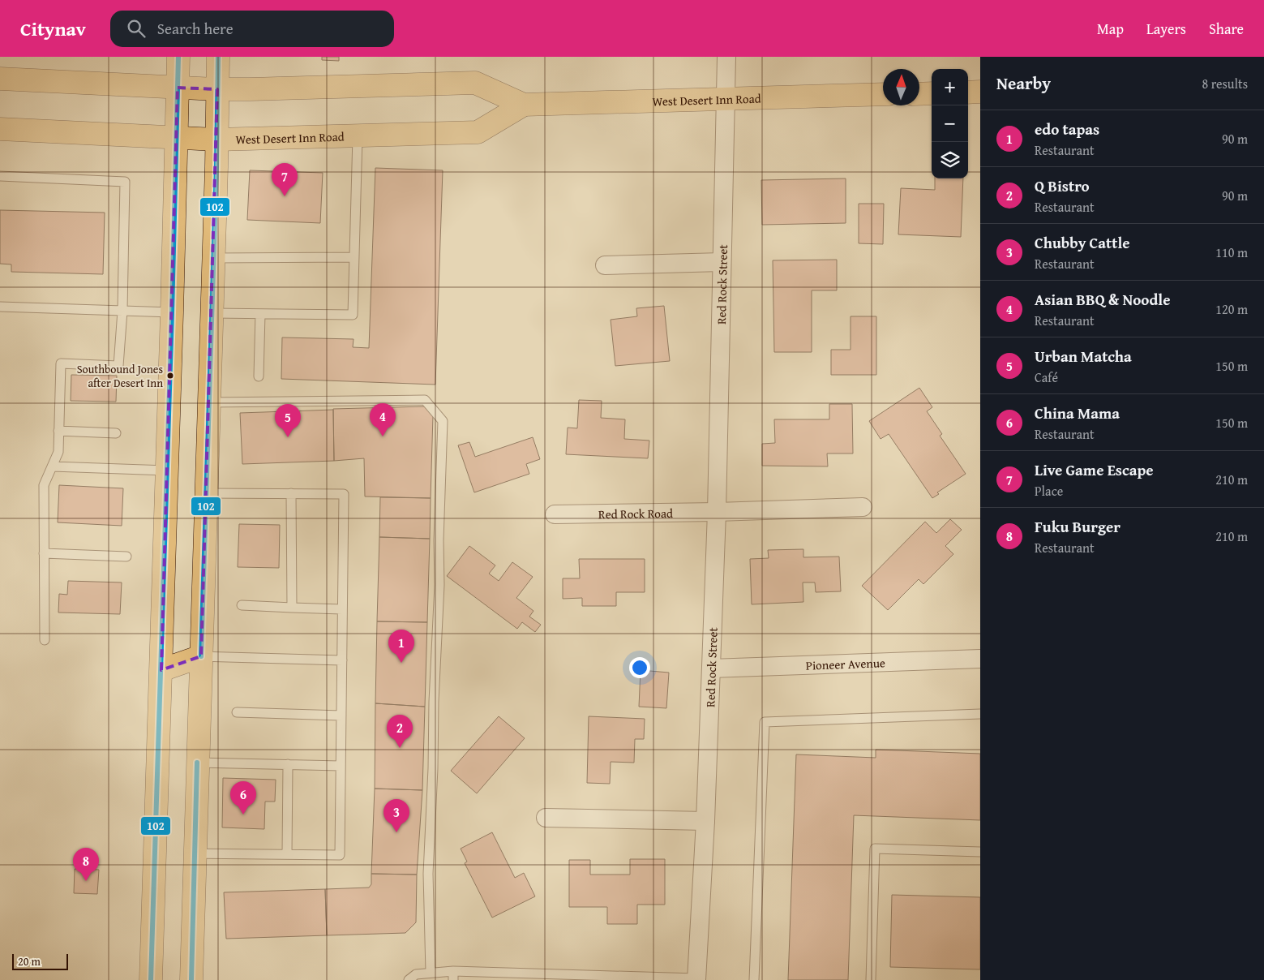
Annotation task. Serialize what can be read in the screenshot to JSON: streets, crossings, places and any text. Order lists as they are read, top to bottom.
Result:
{
  "streets": {
    "main road": ["West Desert Inn Road"],
    "street": ["Red Rock Street", "Red Rock Road", "Pioneer Avenue"]
  },
  "crossings": [
    ["West Desert Inn Road", "Red Rock Street"],
    ["Red Rock Street", "Red Rock Road"],
    ["Red Rock Street", "Pioneer Avenue"]
  ],
  "places": ["Southbound Jones after Desert Inn"],
  "lines": ["transit line 102"],
  "scale_bar": "20 m",
  "north": "top",
  "page": {
    "header": "Citynav",
    "search": "Search here",
    "nav": ["Map", "Layers", "Share"],
    "heading": ["Nearby", "8 results"],
    "map_buttons": ["+", "−"],
    "list": [
      {
        "mark": "1",
        "name": "edo tapas",
        "note": "Restaurant",
        "value": "90 m"
      },
      {
        "mark": "2",
        "name": "Q Bistro",
        "note": "Restaurant",
        "value": "90 m"
      },
      {
        "mark": "3",
        "name": "Chubby Cattle",
        "note": "Restaurant",
        "value": "110 m"
      },
      {
        "mark": "4",
        "name": "Asian BBQ & Noodle",
        "note": "Restaurant",
        "value": "120 m"
      },
      {
        "mark": "5",
        "name": "Urban Matcha",
        "note": "Café",
        "value": "150 m"
      },
      {
        "mark": "6",
        "name": "China Mama",
        "note": "Restaurant",
        "value": "150 m"
      },
      {
        "mark": "7",
        "name": "Live Game Escape",
        "note": "Place",
        "value": "210 m"
      },
      {
        "mark": "8",
        "name": "Fuku Burger",
        "note": "Restaurant",
        "value": "210 m"
      }
    ],
    "pins": [
      "7",
      "4",
      "5",
      "1",
      "2",
      "6",
      "3",
      "8"
    ],
    "scale": "20 m"
  }
}
